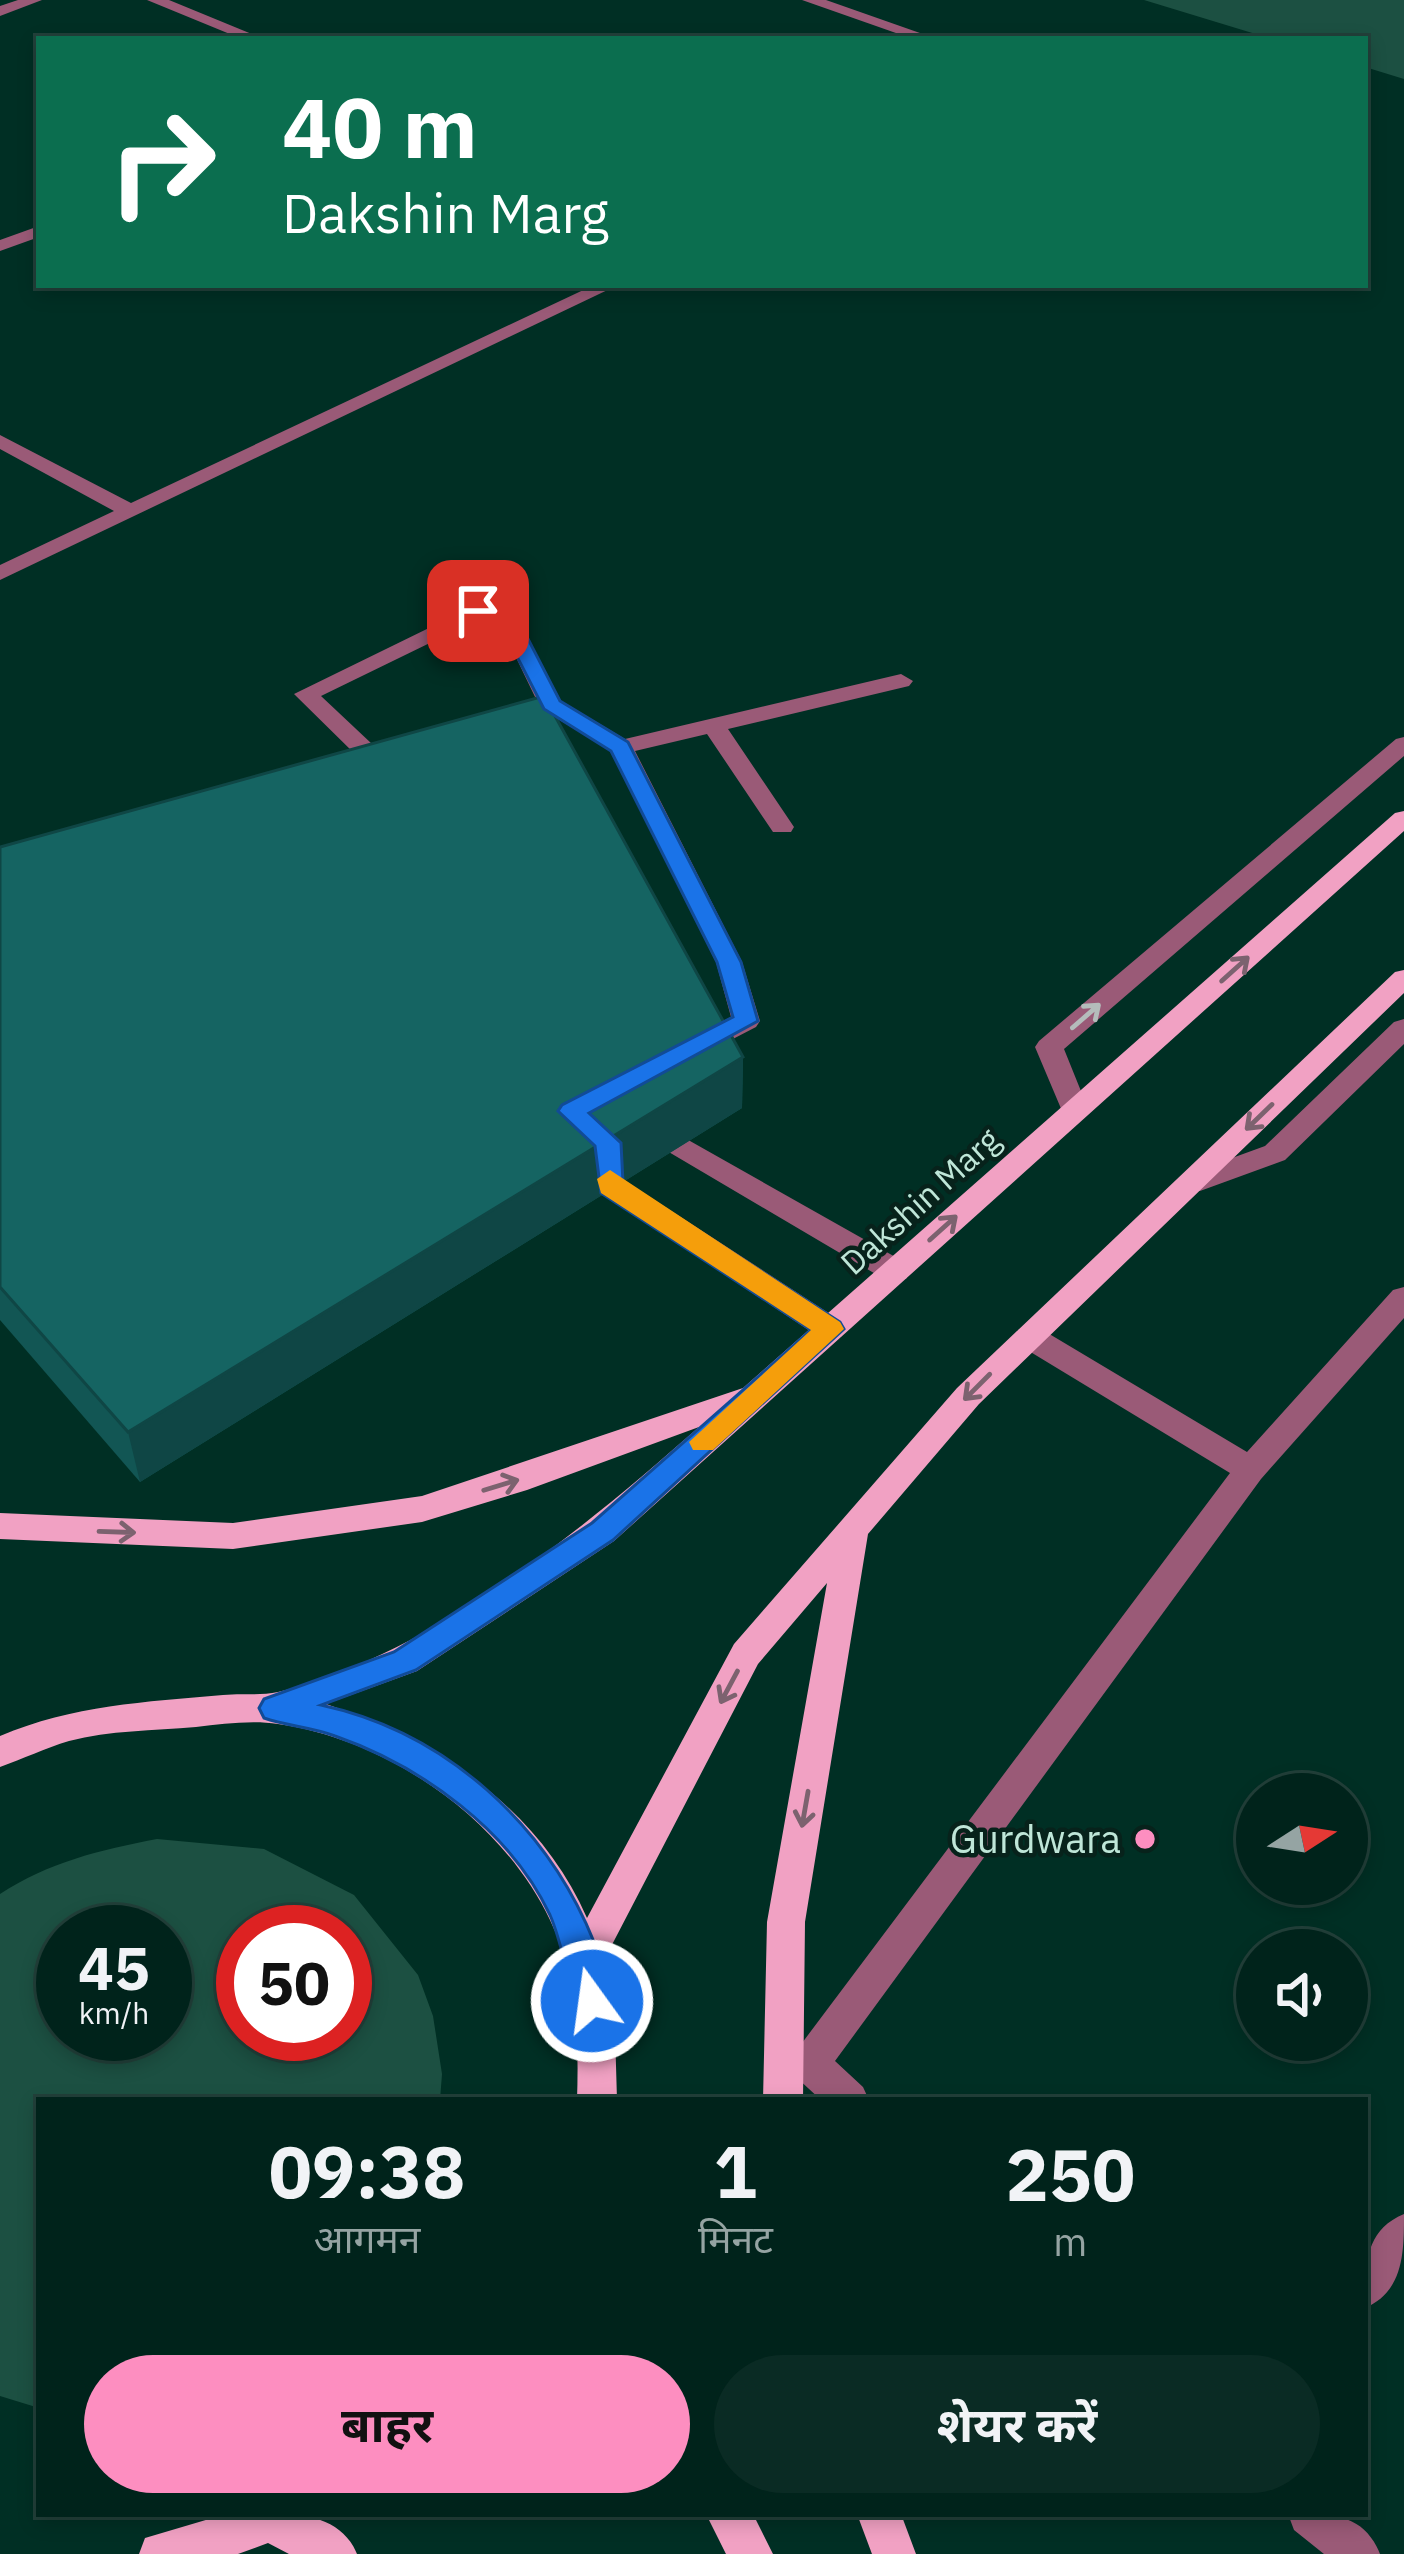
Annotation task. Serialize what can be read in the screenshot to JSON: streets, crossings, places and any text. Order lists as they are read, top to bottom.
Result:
{
  "streets": {
    "main road": ["Dakshin Marg"]
  },
  "places": ["Gurdwara"],
  "north": "right",
  "page": {
    "turn": ["40 m", "Dakshin Marg"],
    "speed": "45 km/h",
    "limit": "50",
    "eta": [
      "09:38",
      "आगमन",
      "1",
      "मिनट",
      "250",
      "m"
    ],
    "buttons": ["बाहर", "शेयर करें"]
  }
}
